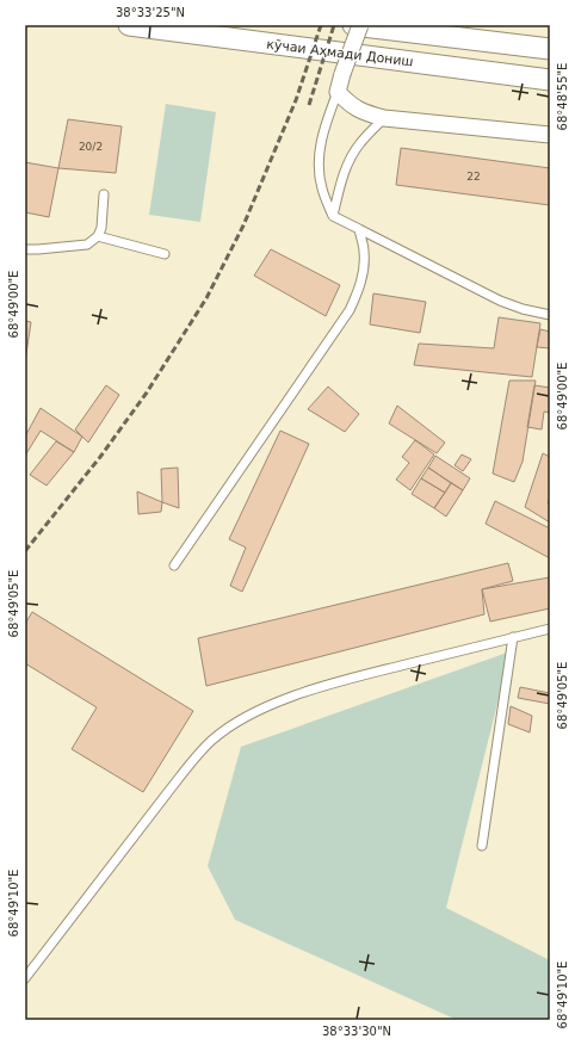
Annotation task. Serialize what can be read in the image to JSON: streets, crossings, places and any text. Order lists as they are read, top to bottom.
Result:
{
  "streets": {
    "street": ["кӯчаи Аҳмади Дониш"]
  },
  "house_numbers": ["20/2", "22"],
  "coordinates": [
    "38°33'25\"N",
    "68°48'55\"E",
    "68°49'00\"E",
    "68°49'05\"E",
    "68°49'10\"E",
    "38°33'30\"N"
  ]
}
